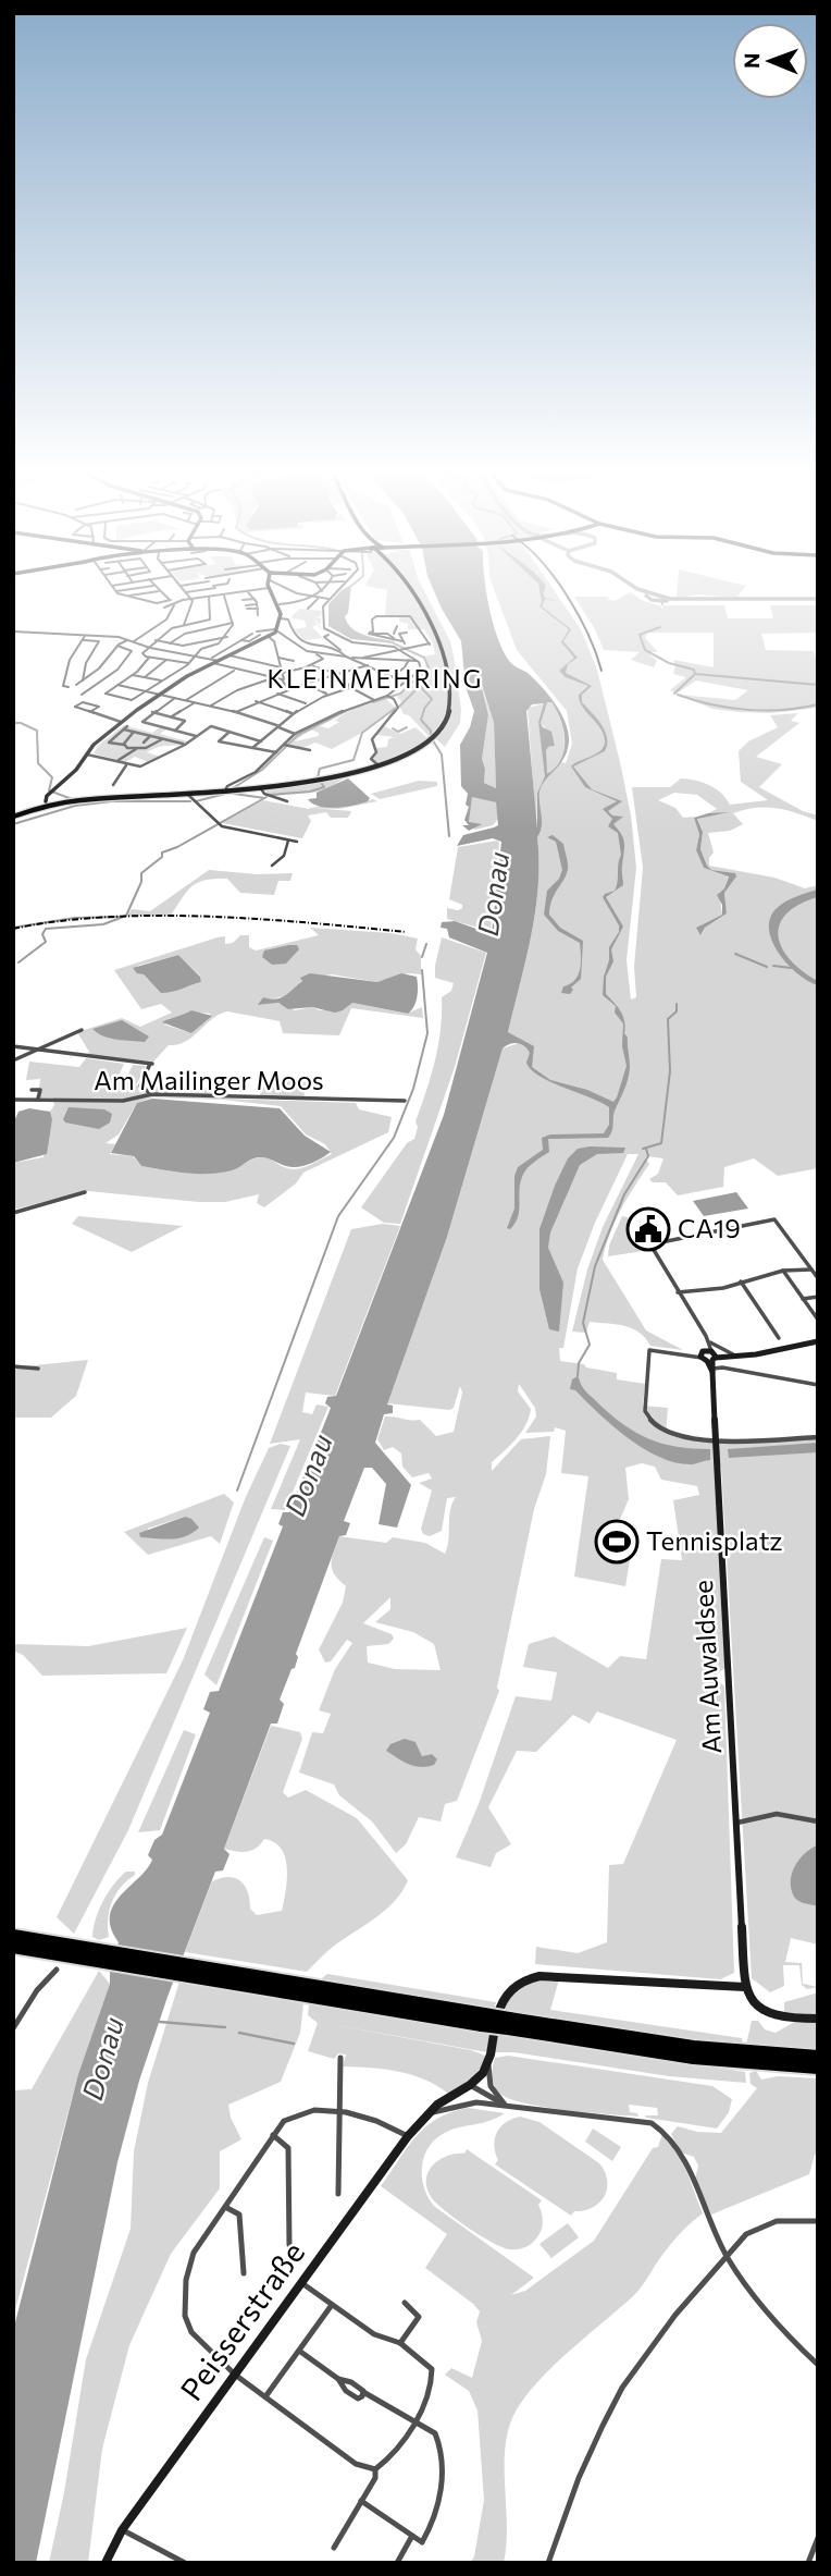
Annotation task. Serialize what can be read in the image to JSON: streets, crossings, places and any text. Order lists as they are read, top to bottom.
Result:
{
  "streets": {
    "street": ["Am Mailinger Moos", "Am Auwaldsee", "Peisserstraße"]
  },
  "districts": ["KLEINMEHRING"],
  "water": ["Donau"],
  "places": {
    "public building": ["CA19"],
    "sports": ["Tennisplatz"]
  },
  "north": "left"
}
